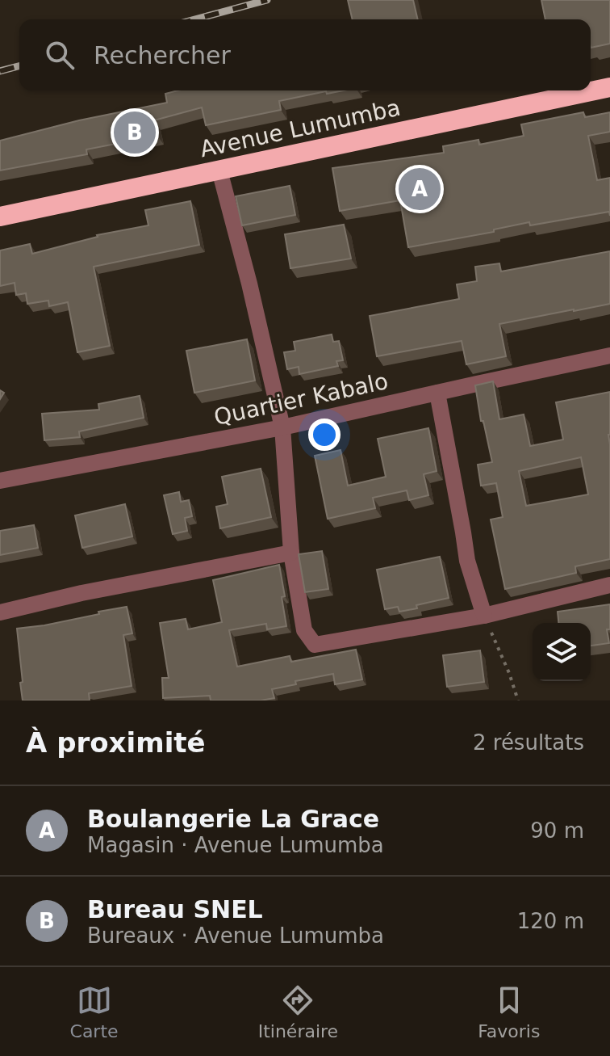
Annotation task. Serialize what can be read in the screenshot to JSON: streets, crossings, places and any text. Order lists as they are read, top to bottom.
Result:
{
  "streets": {
    "highway": ["Avenue Lumumba"],
    "street": ["Quartier Kabalo"]
  },
  "page": {
    "search": "Rechercher",
    "pins": ["B", "A"],
    "heading": ["À proximité", "2 résultats"],
    "list": [
      {
        "mark": "A",
        "name": "Boulangerie La Grace",
        "note": "Magasin · Avenue Lumumba",
        "value": "90 m"
      },
      {
        "mark": "B",
        "name": "Bureau SNEL",
        "note": "Bureaux · Avenue Lumumba",
        "value": "120 m"
      }
    ],
    "nav": ["Carte", "Itinéraire", "Favoris"]
  }
}
